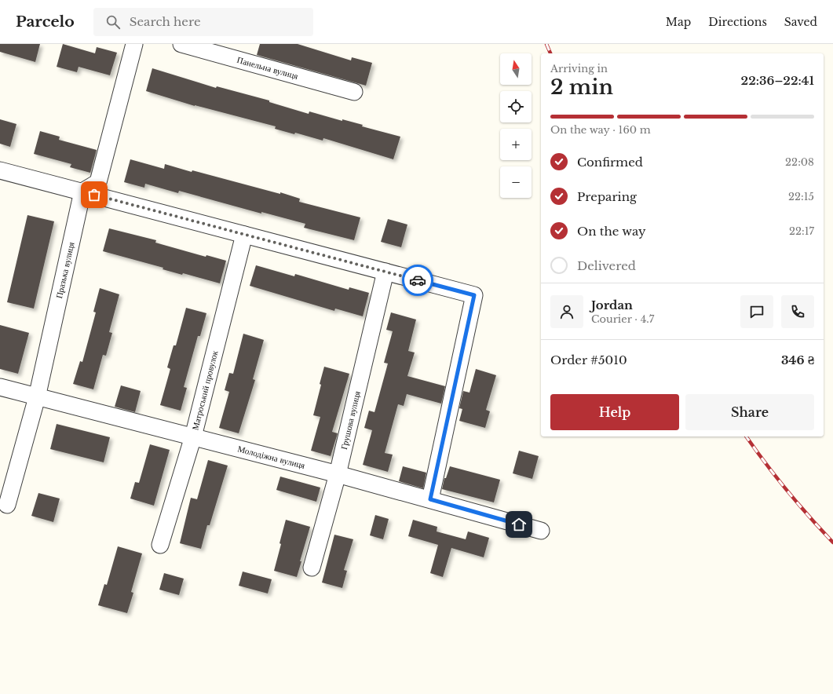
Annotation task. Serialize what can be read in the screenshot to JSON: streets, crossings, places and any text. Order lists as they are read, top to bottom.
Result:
{
  "streets": {
    "street": [
      "Панельна вулиця",
      "Празька вулиця",
      "Матроський провулок",
      "Грушова вулиця",
      "Молодіжна вулиця"
    ]
  },
  "crossings": [
    ["Празька вулиця", "Молодіжна вулиця"],
    ["Матроський провулок", "Молодіжна вулиця"],
    ["Грушова вулиця", "Молодіжна вулиця"]
  ],
  "north": "top",
  "page": {
    "header": "Parcelo",
    "search": "Search here",
    "nav": ["Map", "Directions", "Saved"],
    "map_buttons": ["+", "−"],
    "heading": ["2 min", "Arriving in", "22:36–22:41"],
    "panel": [
      "Jordan",
      "Courier · 4.7",
      "Order #5010",
      "346 ₴"
    ],
    "bar": "On the way · 160 m",
    "list": [
      ["Confirmed", "22:08"],
      ["Preparing", "22:15"],
      ["On the way", "22:17"],
      "Delivered"
    ],
    "buttons": ["Help", "Share"]
  }
}
